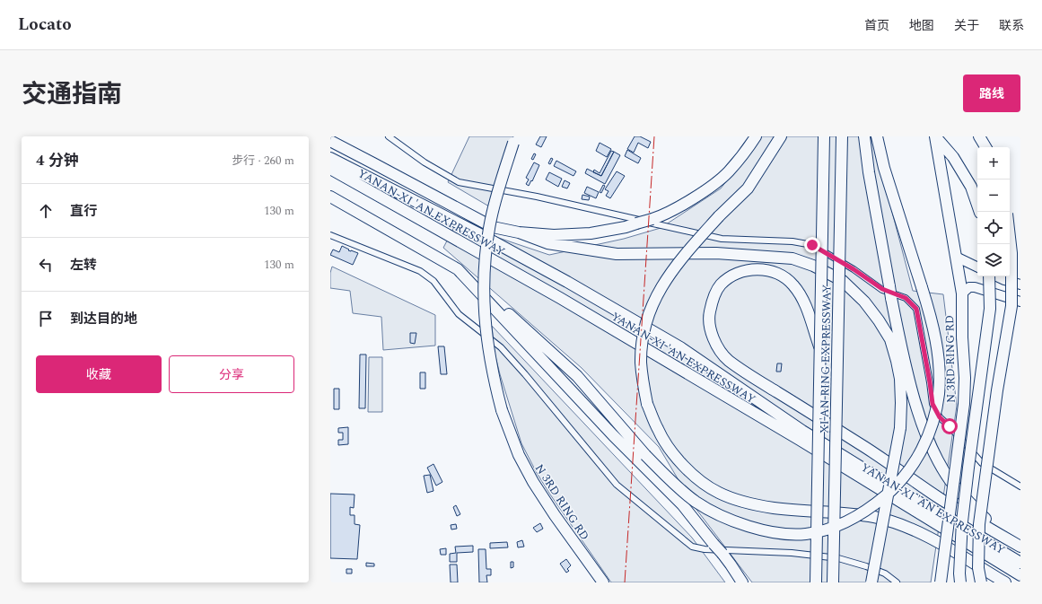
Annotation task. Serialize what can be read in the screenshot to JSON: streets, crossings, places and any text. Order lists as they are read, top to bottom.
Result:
{
  "streets": {
    "highway": ["YANAN-XI 'AN EXPRESSWAY", "XI'AN RING EXPRESSWAY", "N 3RD RING RD"]
  },
  "page": {
    "header": "Locato",
    "nav": [
      "首页",
      "地图",
      "关于",
      "联系"
    ],
    "title": "交通指南",
    "buttons": [
      "路线",
      ["收藏", "分享"]
    ],
    "heading": ["4 分钟", "步行 · 260 m"],
    "map_buttons": ["+", "−"],
    "list": [
      ["直行", "130 m"],
      ["左转", "130 m"],
      "到达目的地"
    ]
  }
}
